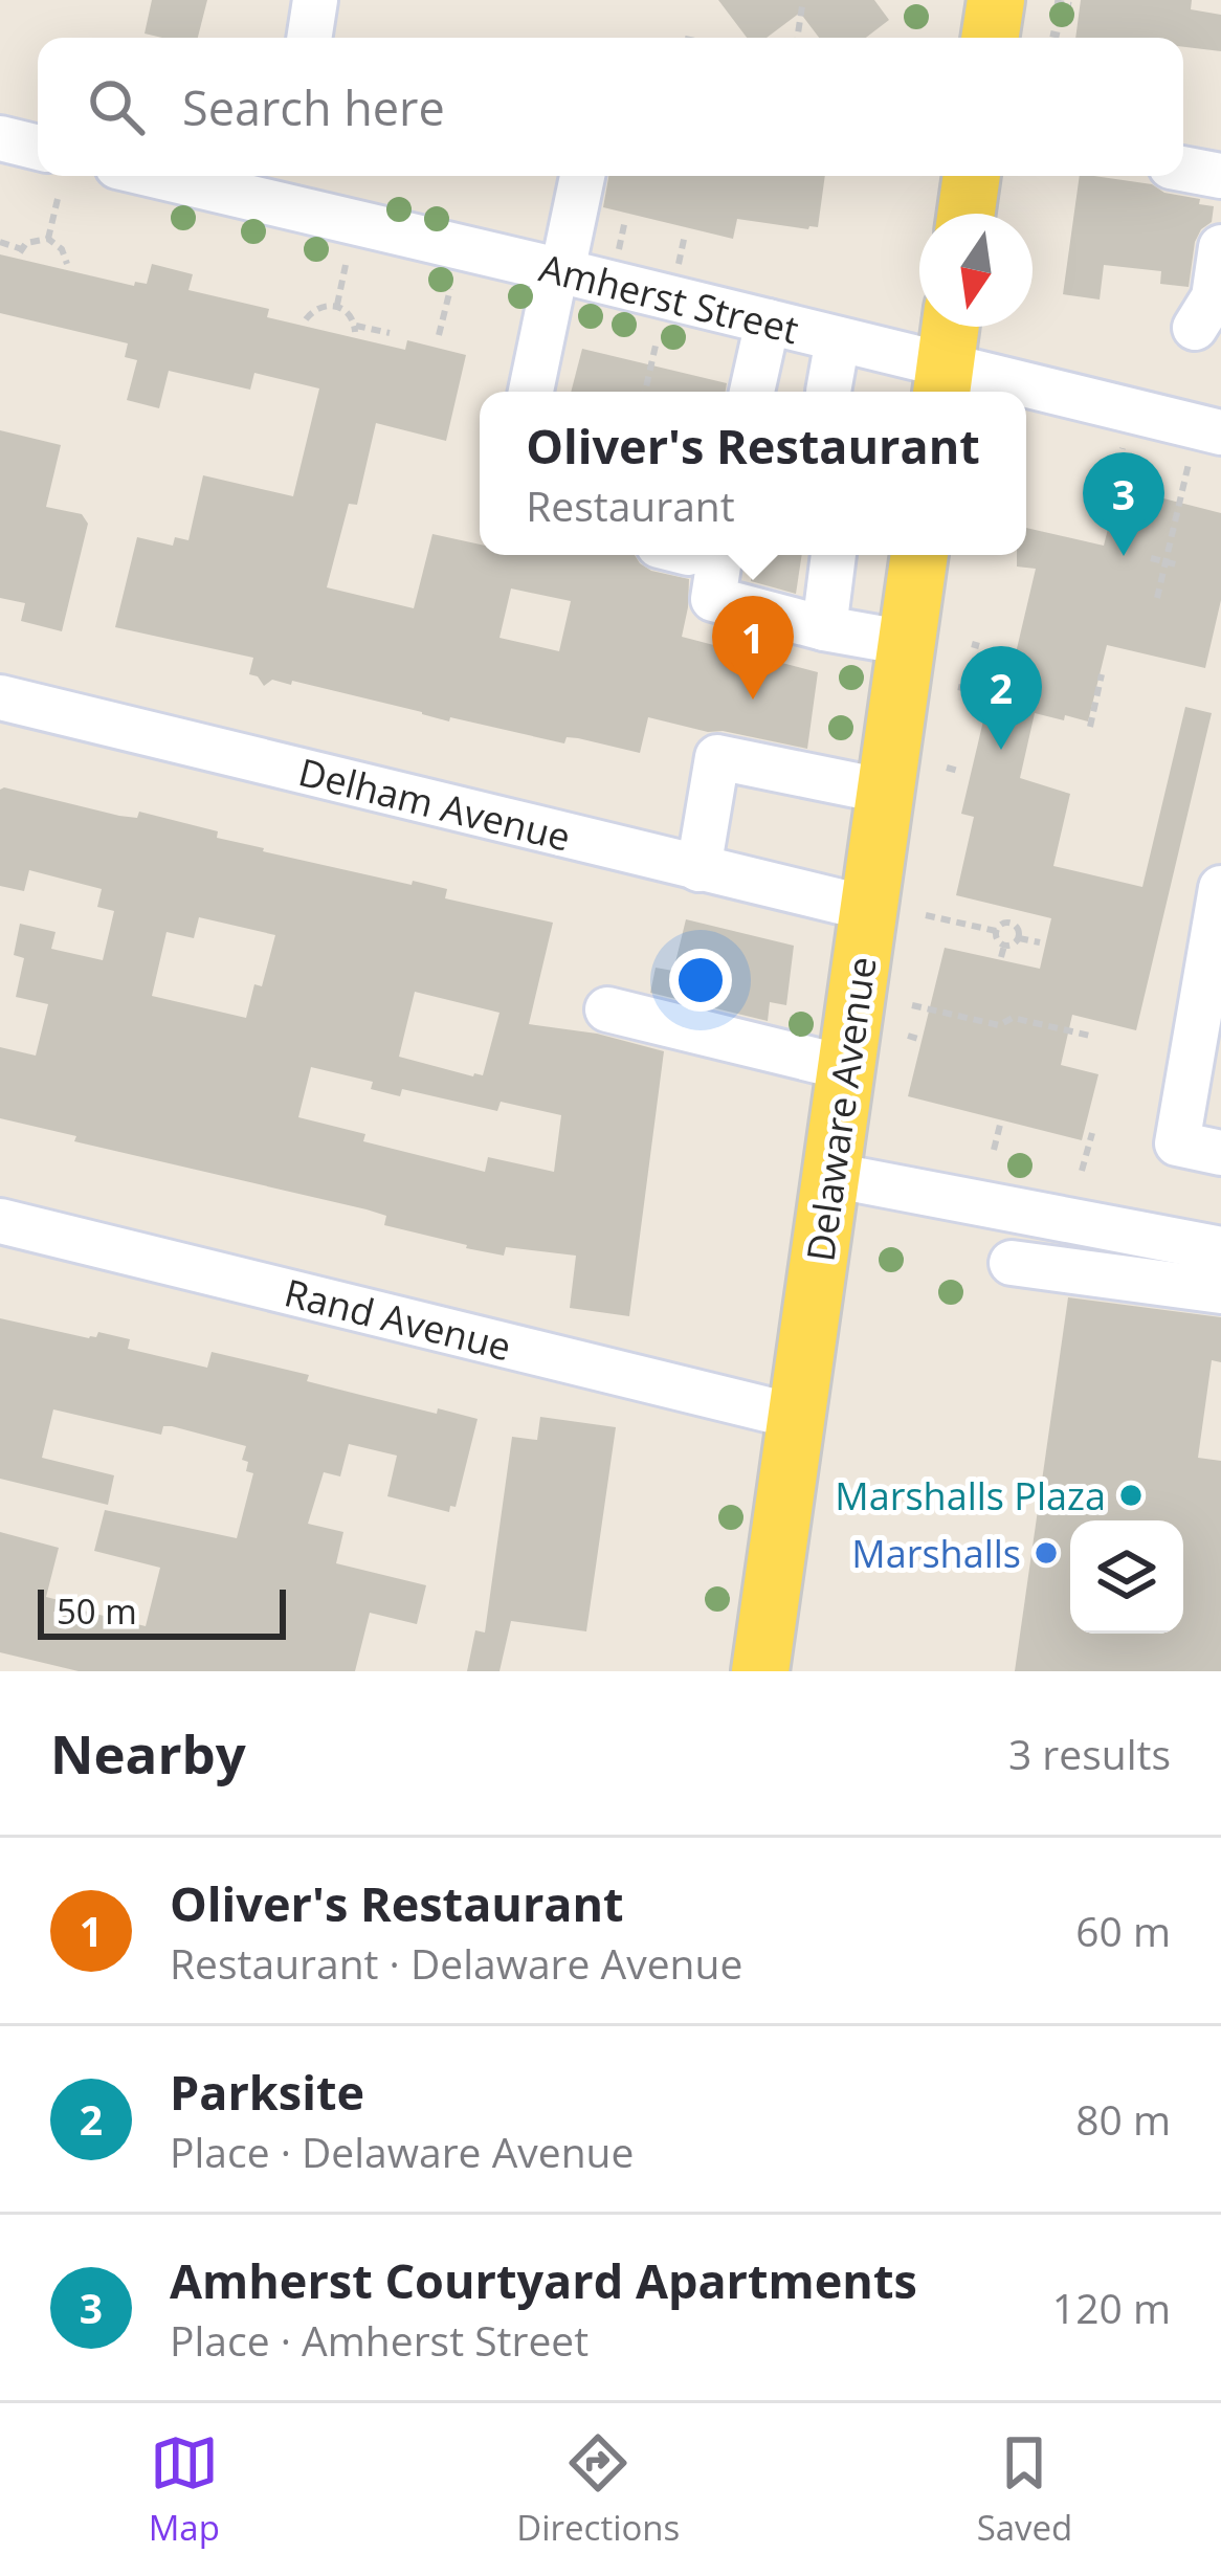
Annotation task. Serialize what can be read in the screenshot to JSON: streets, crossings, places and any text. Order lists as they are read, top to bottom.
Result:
{
  "streets": {
    "main road": ["Delaware Avenue"],
    "street": ["Amherst Street", "Delham Avenue", "Rand Avenue"]
  },
  "crossings": [
    ["Delham Avenue", "Delaware Avenue"],
    ["Delaware Avenue", "Rand Avenue"]
  ],
  "places": ["Marshalls Plaza", "Marshalls"],
  "scale_bar": "50 m",
  "north": "bottom",
  "page": {
    "search": "Search here",
    "popup": ["Oliver's Restaurant", "Restaurant"],
    "pins": ["3", "1", "2"],
    "scale": "50 m",
    "heading": ["Nearby", "3 results"],
    "list": [
      {
        "mark": "1",
        "name": "Oliver's Restaurant",
        "note": "Restaurant · Delaware Avenue",
        "value": "60 m"
      },
      {
        "mark": "2",
        "name": "Parksite",
        "note": "Place · Delaware Avenue",
        "value": "80 m"
      },
      {
        "mark": "3",
        "name": "Amherst Courtyard Apartments",
        "note": "Place · Amherst Street",
        "value": "120 m"
      }
    ],
    "nav": ["Map", "Directions", "Saved"]
  }
}
